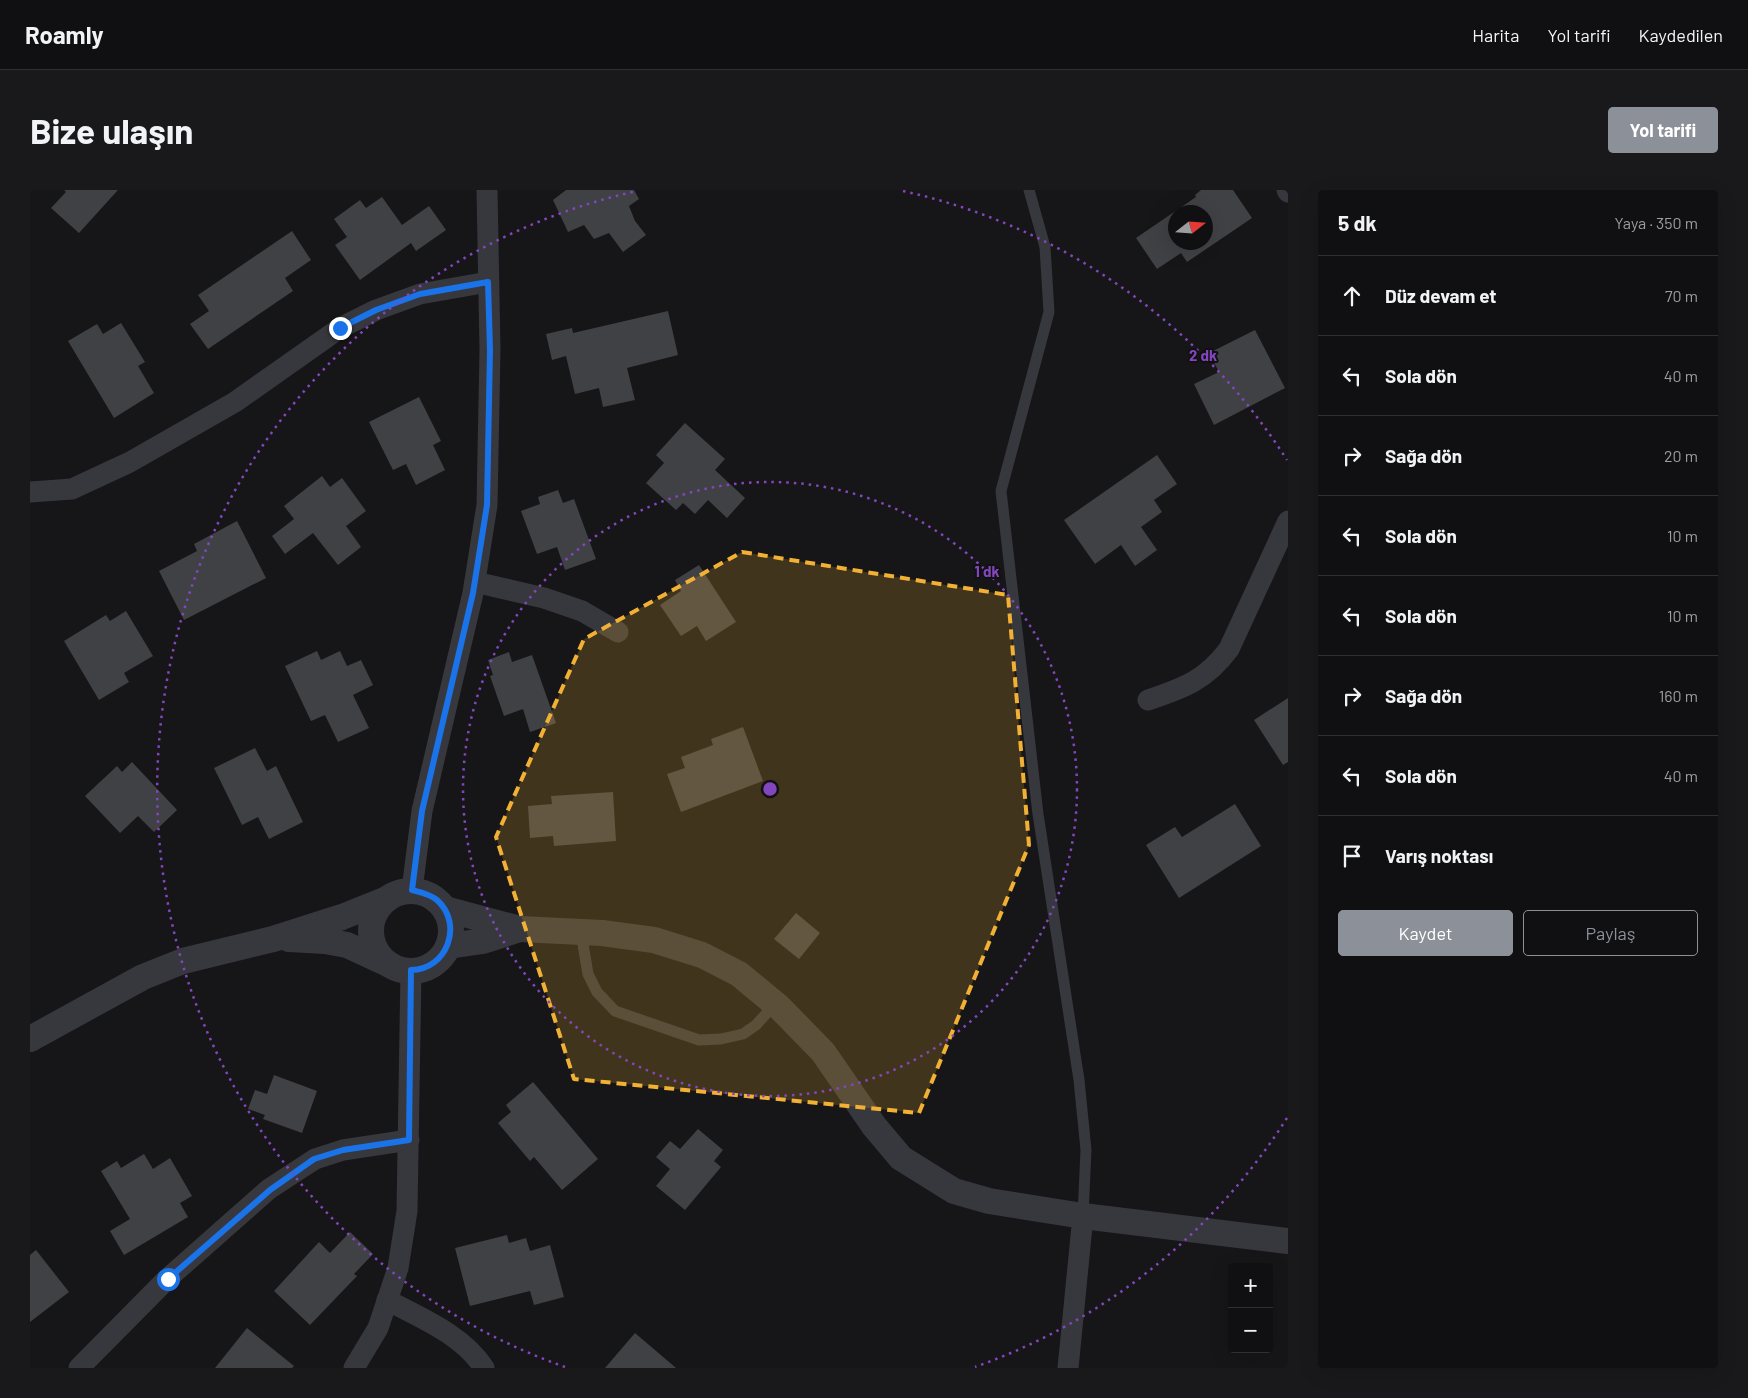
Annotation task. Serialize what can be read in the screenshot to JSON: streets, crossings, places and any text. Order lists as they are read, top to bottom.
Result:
{
  "north": "right",
  "page": {
    "header": "Roamly",
    "nav": ["Harita", "Yol tarifi", "Kaydedilen"],
    "buttons": [
      "Yol tarifi",
      ["Kaydet", "Paylaş"]
    ],
    "title": "Bize ulaşın",
    "heading": ["5 dk", "Yaya · 350 m"],
    "list": [
      ["Düz devam et", "70 m"],
      ["Sola dön", "40 m"],
      ["Sağa dön", "20 m"],
      ["Sola dön", "10 m"],
      ["Sola dön", "10 m"],
      ["Sağa dön", "160 m"],
      ["Sola dön", "40 m"],
      "Varış noktası"
    ],
    "map_buttons": ["+", "−"]
  },
  "rings": ["2 dk", "1 dk"]
}
